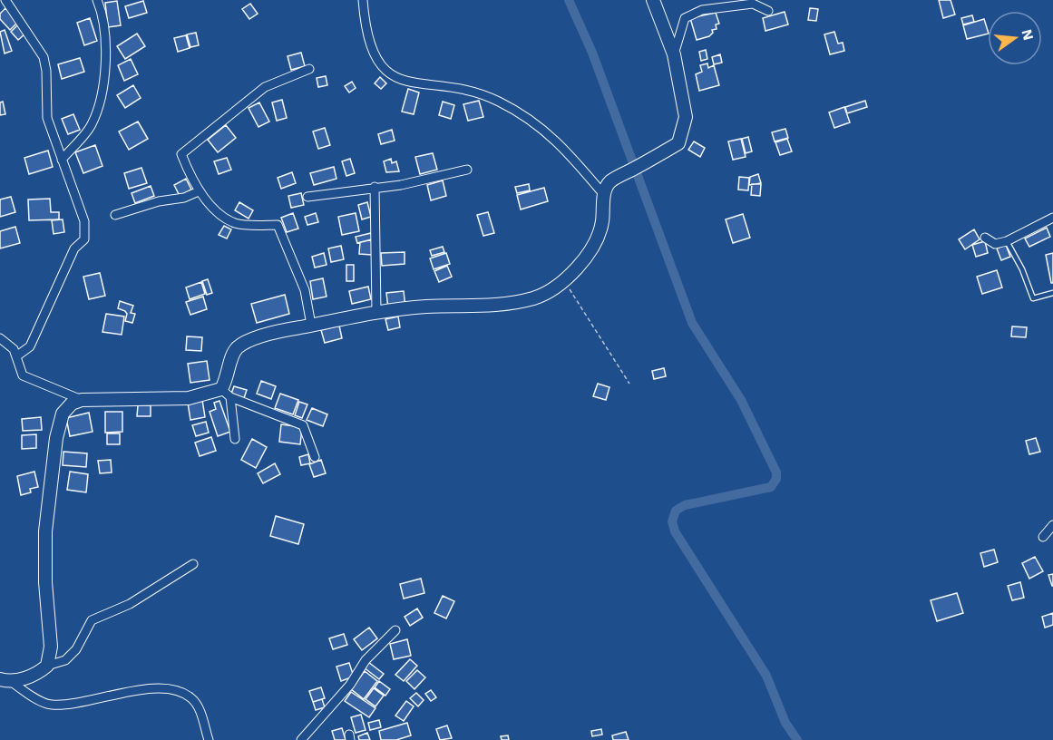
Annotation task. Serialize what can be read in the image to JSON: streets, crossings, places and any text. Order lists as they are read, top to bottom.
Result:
{
  "north": "right"
}
